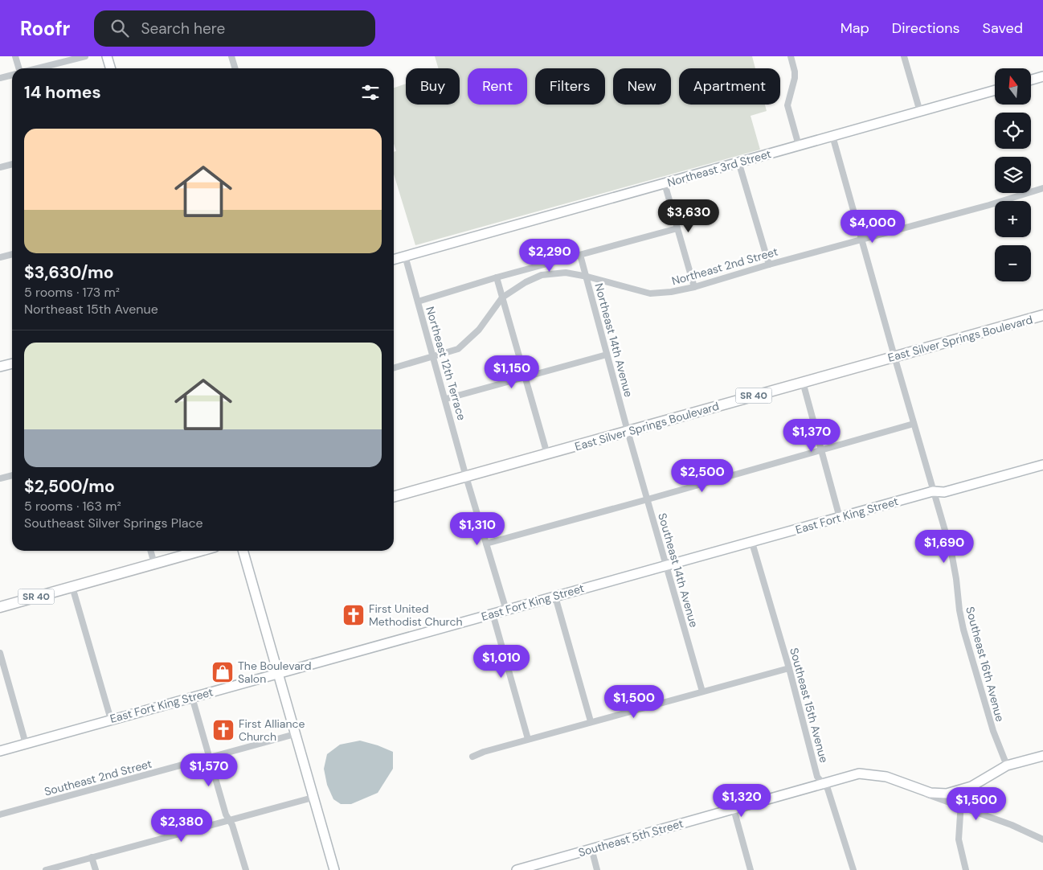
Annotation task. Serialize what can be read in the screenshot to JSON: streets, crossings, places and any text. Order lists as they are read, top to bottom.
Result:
{
  "streets": {
    "main road": ["East Silver Springs Boulevard", "SR 40"],
    "street": [
      "Northeast 3rd Street",
      "Northeast 2nd Street",
      "Northeast 14th Avenue",
      "Northeast 12th Terrace",
      "East Fort King Street",
      "Southeast 14th Avenue",
      "Southeast 16th Avenue",
      "Southeast 15th Avenue",
      "Southeast 2nd Street",
      "Southeast 5th Street"
    ]
  },
  "crossings": [
    ["Northeast 3rd Street", "Northeast 12th Terrace"],
    ["Northeast 3rd Street", "Southeast 16th Avenue"],
    ["Northeast 2nd Street", "Northeast 14th Avenue"],
    ["Northeast 2nd Street", "Northeast 12th Terrace"],
    ["Northeast 2nd Street", "Southeast 16th Avenue"],
    ["East Silver Springs Boulevard", "Northeast 14th Avenue"],
    ["East Silver Springs Boulevard", "Northeast 12th Terrace"],
    ["East Silver Springs Boulevard", "Southeast 14th Avenue"],
    ["East Silver Springs Boulevard", "Southeast 16th Avenue"],
    ["Northeast 14th Avenue", "Southeast 14th Avenue"],
    ["Northeast 12th Terrace", "East Fort King Street"],
    ["East Fort King Street", "Southeast 14th Avenue"],
    ["East Fort King Street", "Southeast 16th Avenue"],
    ["East Fort King Street", "Southeast 15th Avenue"],
    ["Southeast 16th Avenue", "Southeast 5th Street"],
    ["Southeast 15th Avenue", "Southeast 5th Street"]
  ],
  "places": {
    "church": ["First United Methodist Church", "First Alliance Church"],
    "shop": ["The Boulevard Salon"]
  },
  "north": "top",
  "page": {
    "header": "Roofr",
    "search": "Search here",
    "nav": ["Map", "Directions", "Saved"],
    "map_buttons": ["+", "−"],
    "chip": [
      "Buy",
      "Rent",
      "Filters",
      "New",
      "Apartment"
    ],
    "heading": "14 homes",
    "list": [
      {
        "name": "$3,630/mo",
        "note": "5 rooms · 173 m² · Northeast 15th Avenue"
      },
      {
        "name": "$2,500/mo",
        "note": "5 rooms · 163 m² · Southeast Silver Springs Place"
      }
    ],
    "price": [
      "$3,630",
      "$4,000",
      "$2,290",
      "$1,150",
      "$1,370",
      "$2,500",
      "$1,310",
      "$1,690",
      "$1,010",
      "$1,500",
      "$1,570",
      "$1,320",
      "$1,500",
      "$2,380"
    ]
  }
}
